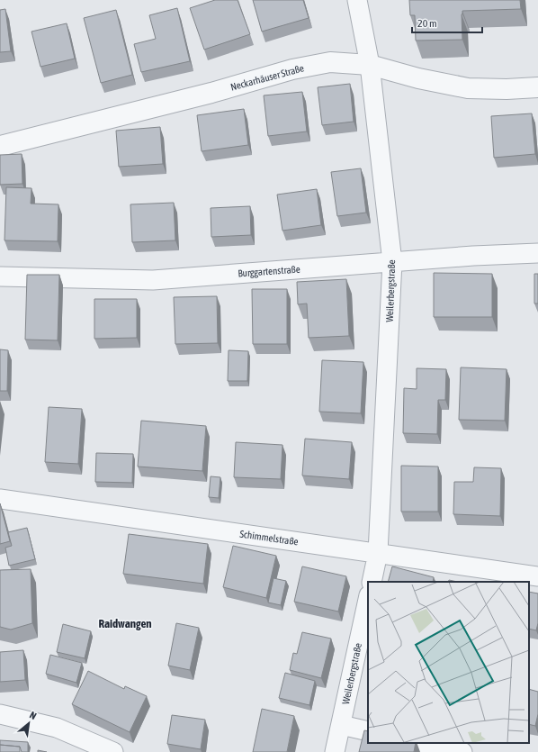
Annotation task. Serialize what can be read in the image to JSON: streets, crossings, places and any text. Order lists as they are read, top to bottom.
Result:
{
  "streets": {
    "street": [
      "Neckarhäuser Straße",
      "Burggartenstraße",
      "Weilerbergstraße",
      "Schimmelstraße"
    ]
  },
  "crossings": [
    ["Neckarhäuser Straße", "Weilerbergstraße"],
    ["Burggartenstraße", "Weilerbergstraße"],
    ["Weilerbergstraße", "Schimmelstraße"]
  ],
  "districts": ["Raidwangen"],
  "scale_bar": "20 m",
  "north": "top right"
}
